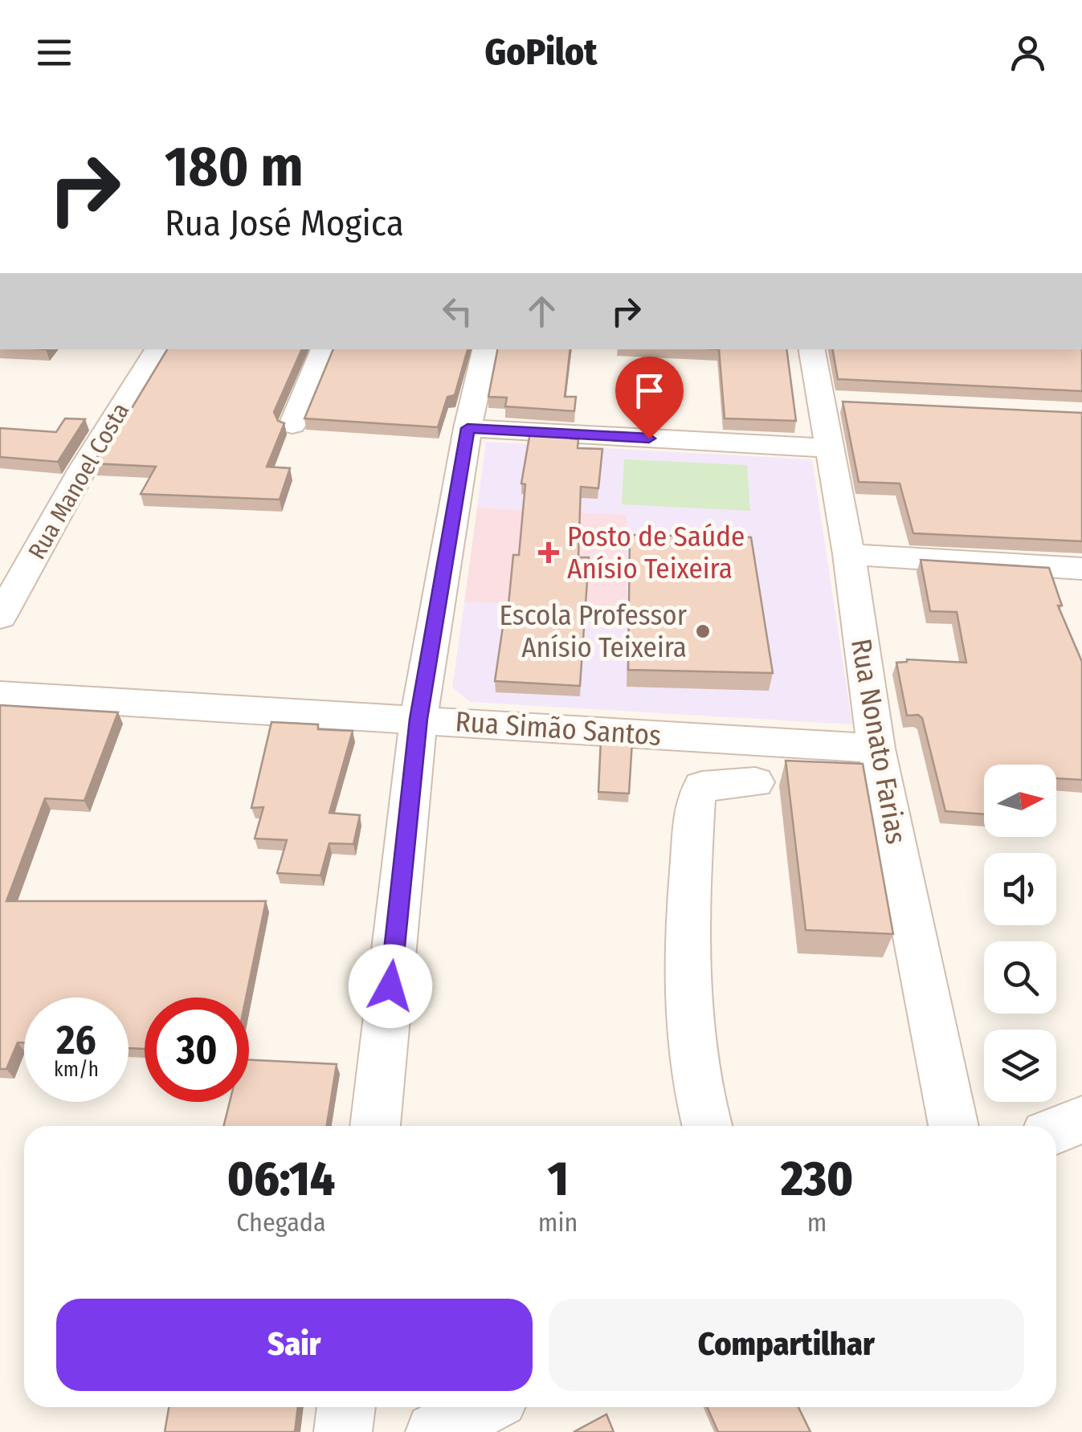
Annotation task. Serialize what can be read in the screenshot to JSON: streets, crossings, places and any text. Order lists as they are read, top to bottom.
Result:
{
  "streets": {
    "street": ["Rua Manoel Costa", "Rua Simão Santos", "Rua Nonato Farias"]
  },
  "crossings": [
    ["Rua Simão Santos", "Rua Nonato Farias"]
  ],
  "places": {
    "health": ["Posto de Saúde Anísio Teixeira"],
    "other": ["Escola Professor Anísio Teixeira"]
  },
  "north": "right",
  "page": {
    "header": "GoPilot",
    "turn": ["180 m", "Rua José Mogica"],
    "speed": "26 km/h",
    "limit": "30",
    "eta": [
      "06:14",
      "Chegada",
      "1",
      "min",
      "230",
      "m"
    ],
    "buttons": ["Sair", "Compartilhar"]
  }
}
